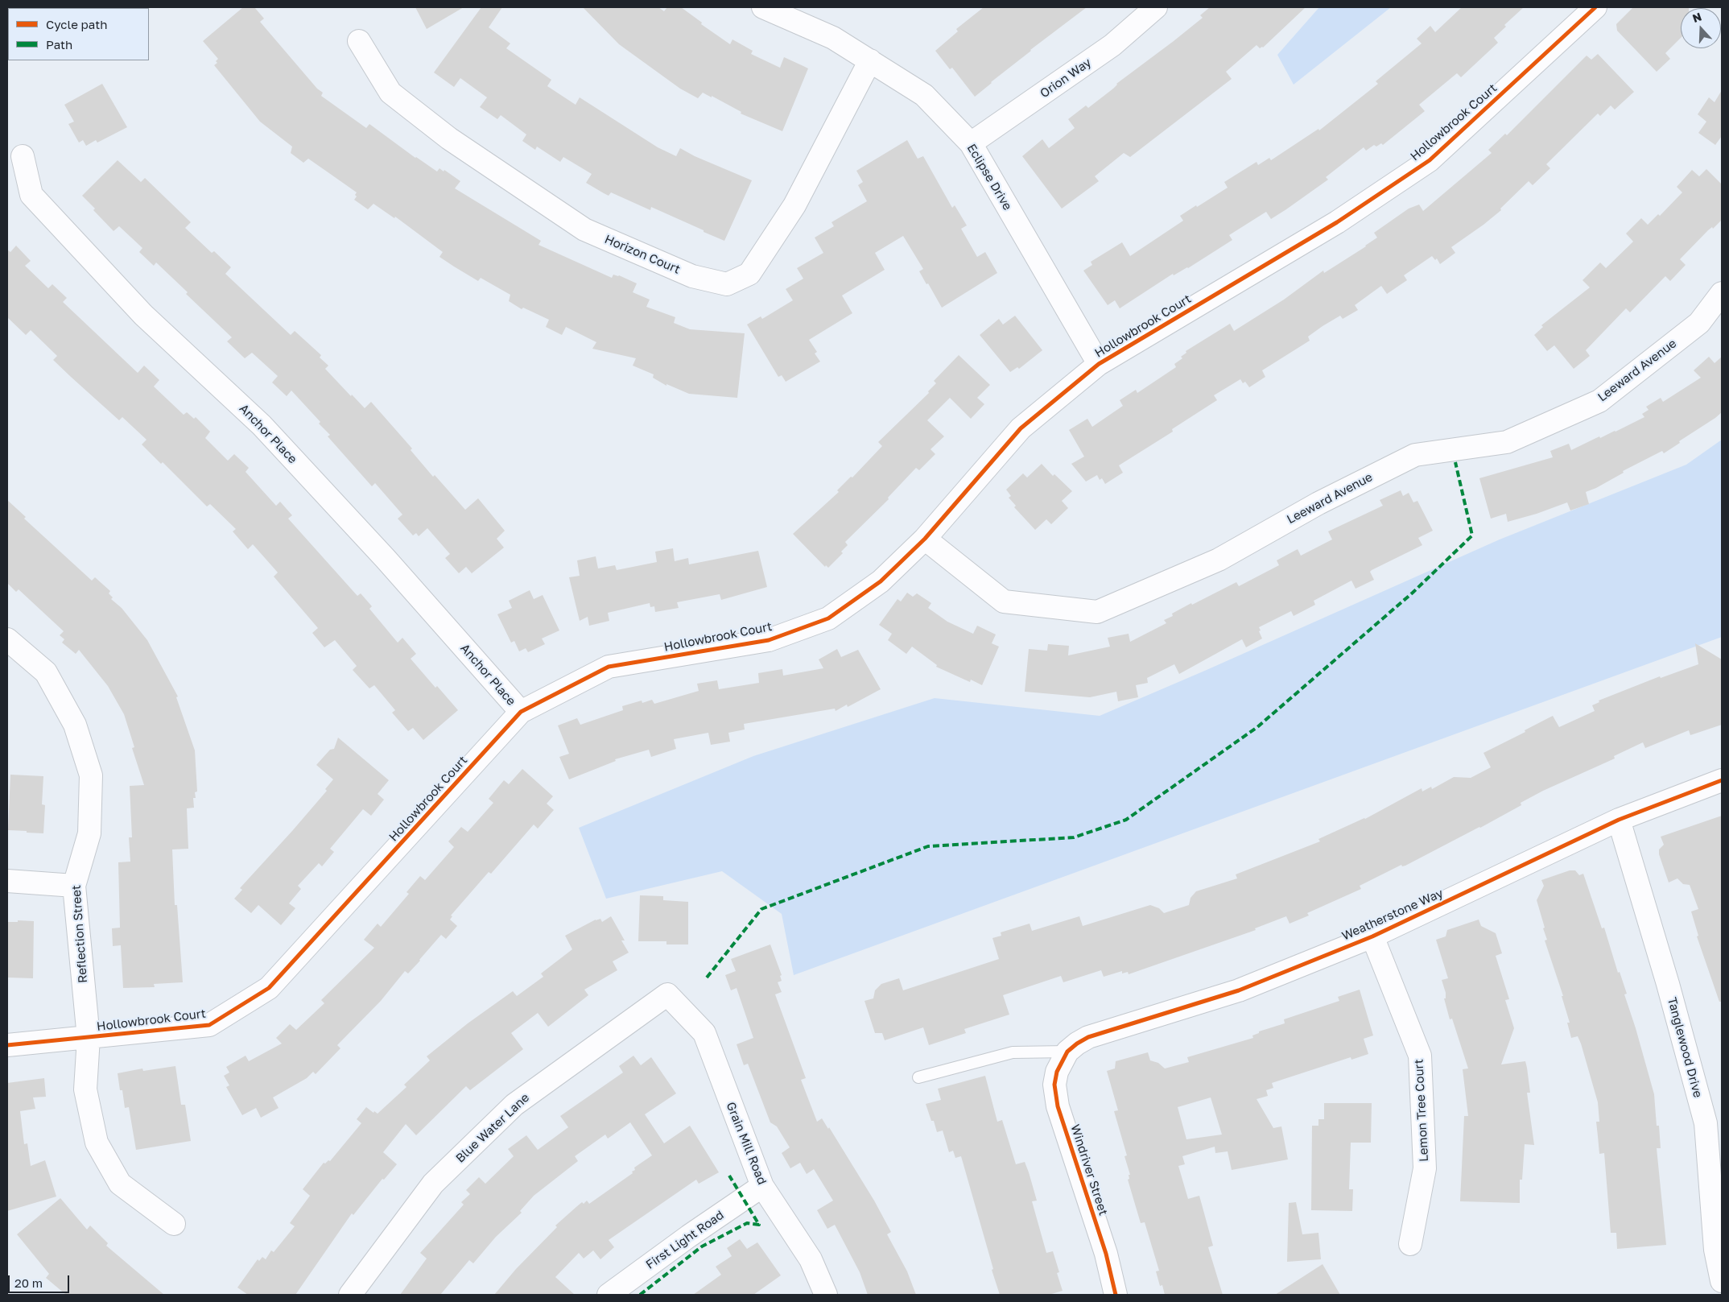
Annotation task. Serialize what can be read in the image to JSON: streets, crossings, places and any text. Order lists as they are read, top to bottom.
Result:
{
  "streets": {
    "street": [
      "Orion Way",
      "Hollowbrook Court",
      "Eclipse Drive",
      "Horizon Court",
      "Leeward Avenue",
      "Anchor Place",
      "Weatherstone Way",
      "Reflection Street",
      "Tanglewood Drive",
      "Lemon Tree Court",
      "Blue Water Lane",
      "Grain Mill Road",
      "Windriver Street",
      "First Light Road"
    ]
  },
  "crossings": [
    ["Orion Way", "Eclipse Drive"],
    ["Hollowbrook Court", "Eclipse Drive"],
    ["Hollowbrook Court", "Leeward Avenue"],
    ["Hollowbrook Court", "Anchor Place"],
    ["Hollowbrook Court", "Reflection Street"],
    ["Eclipse Drive", "Horizon Court"],
    ["Weatherstone Way", "Tanglewood Drive"],
    ["Weatherstone Way", "Lemon Tree Court"],
    ["Weatherstone Way", "Windriver Street"],
    ["Blue Water Lane", "Grain Mill Road"],
    ["Grain Mill Road", "First Light Road"]
  ],
  "legend": ["Cycle path", "Path"],
  "scale_bar": "20 m",
  "north": "top"
}
